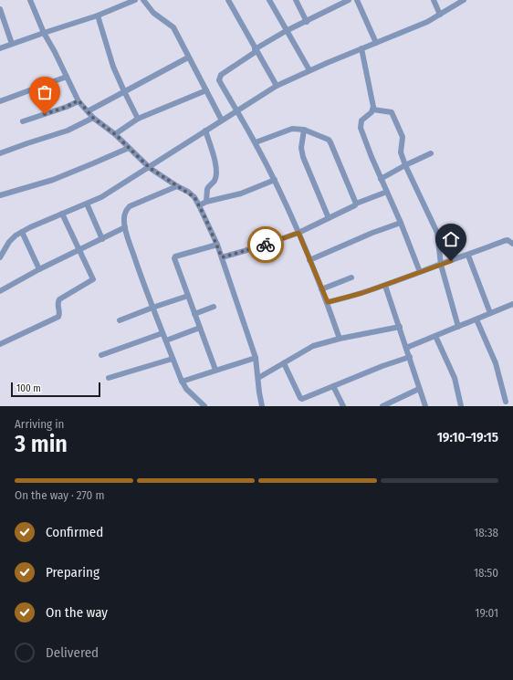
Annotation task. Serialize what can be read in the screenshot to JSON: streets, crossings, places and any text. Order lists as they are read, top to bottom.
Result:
{
  "scale_bar": "100 m",
  "page": {
    "scale": "100 m",
    "heading": ["3 min", "Arriving in", "19:10–19:15"],
    "bar": "On the way · 270 m",
    "list": [
      ["Confirmed", "18:38"],
      ["Preparing", "18:50"],
      ["On the way", "19:01"],
      "Delivered"
    ]
  }
}
